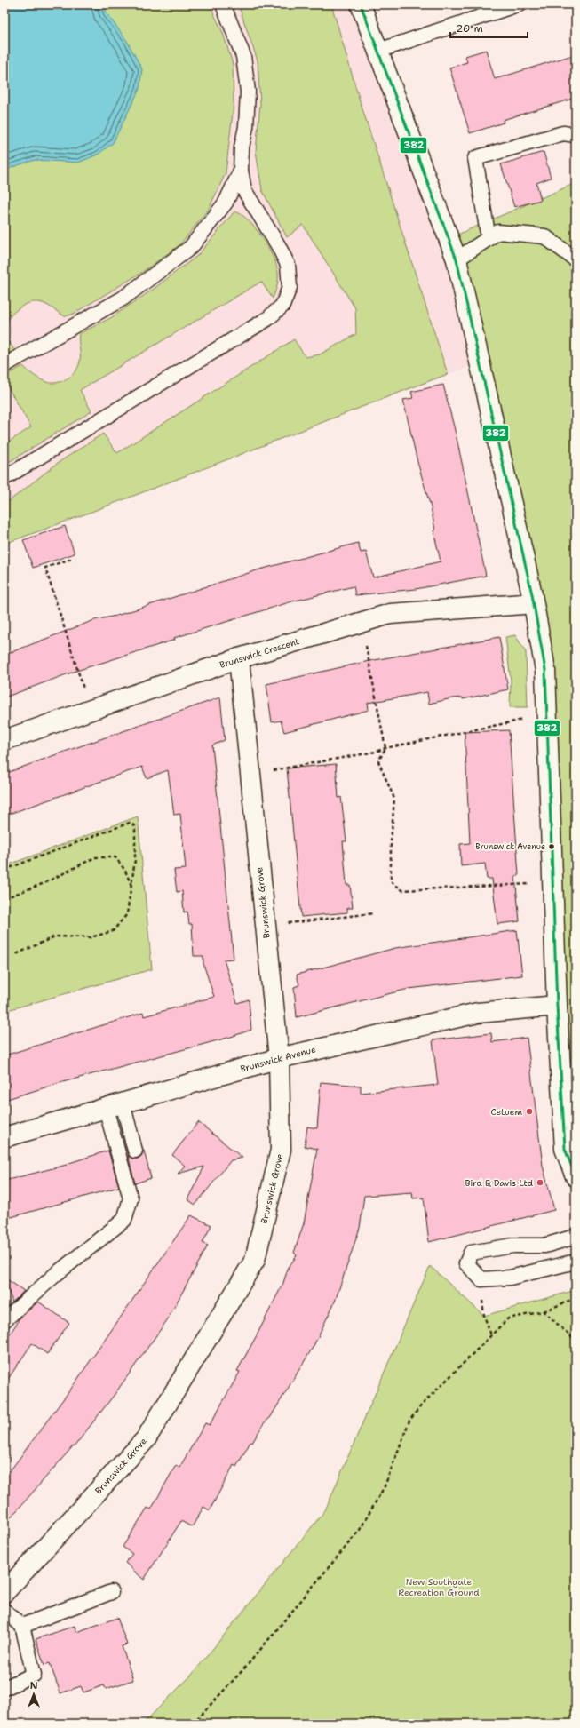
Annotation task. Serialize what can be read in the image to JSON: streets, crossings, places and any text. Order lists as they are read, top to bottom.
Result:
{
  "streets": {
    "street": ["Brunswick Crescent", "Brunswick Grove", "Brunswick Avenue"]
  },
  "crossings": [
    ["Brunswick Crescent", "Brunswick Grove"],
    ["Brunswick Grove", "Brunswick Avenue"]
  ],
  "parks": ["New Southgate Recreation Ground"],
  "places": ["Brunswick Avenue", "Cetuem", "Bird & Davis Ltd"],
  "lines": ["transit line 382"],
  "scale_bar": "20 m",
  "north": "top"
}
